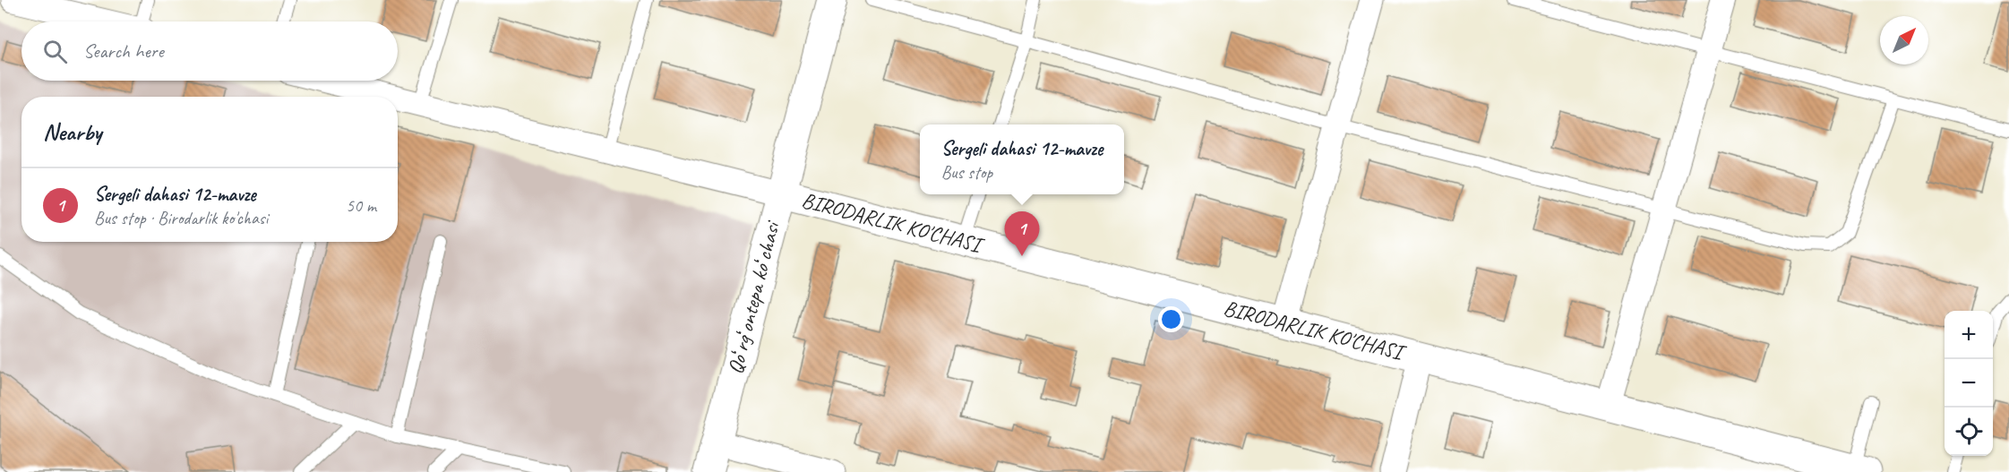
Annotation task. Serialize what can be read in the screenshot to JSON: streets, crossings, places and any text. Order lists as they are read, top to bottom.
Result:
{
  "streets": {
    "street": ["BIRODARLIK KO'CHASI", "Qoʻrgʻontepa koʻchasi"]
  },
  "crossings": [
    ["BIRODARLIK KO'CHASI", "Qoʻrgʻontepa koʻchasi"]
  ],
  "north": "top right",
  "page": {
    "search": "Search here",
    "heading": "Nearby",
    "popup": ["Sergeli dahasi 12-mavze", "Bus stop"],
    "list": [
      {
        "mark": "1",
        "name": "Sergeli dahasi 12-mavze",
        "note": "Bus stop · Birodarlik ko'chasi",
        "value": "50 m"
      }
    ],
    "pins": "1",
    "map_buttons": ["+", "−"]
  }
}
